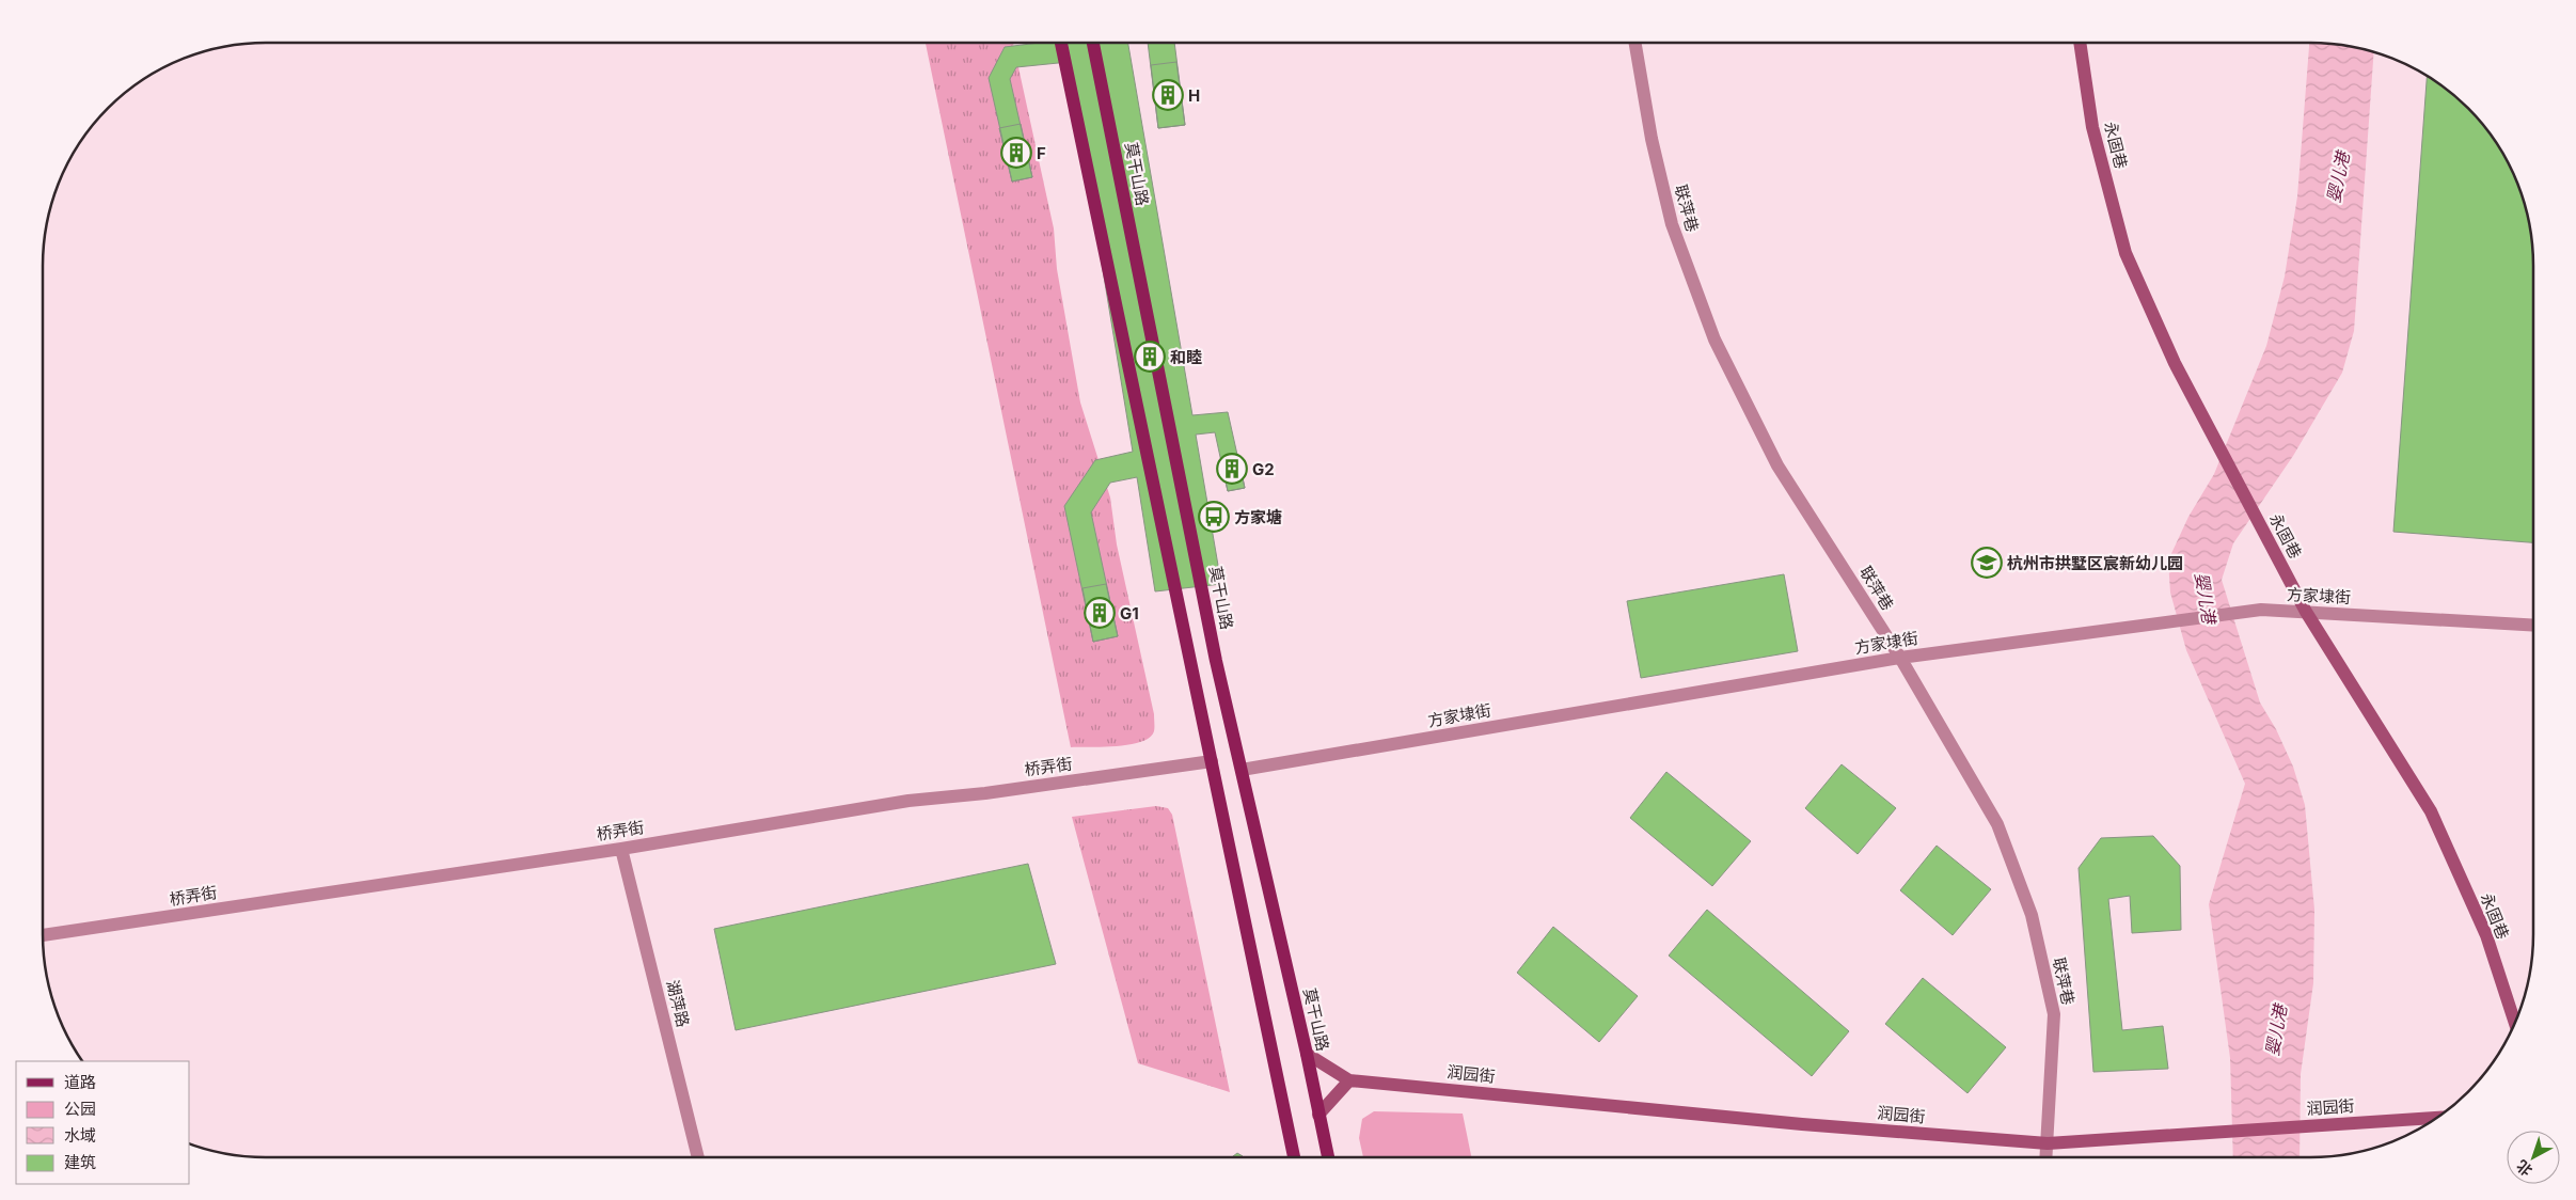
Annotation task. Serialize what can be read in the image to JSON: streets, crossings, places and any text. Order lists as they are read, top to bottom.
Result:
{
  "streets": {
    "main road": ["莫干山路"],
    "street": [
      "永固巷",
      "联萍巷",
      "方家埭街",
      "桥弄街",
      "湖萍路",
      "润园街"
    ]
  },
  "crossings": [
    ["永固巷", "方家埭街"],
    ["莫干山路", "方家埭街"],
    ["莫干山路", "润园街"],
    ["联萍巷", "方家埭街"],
    ["联萍巷", "润园街"],
    ["桥弄街", "湖萍路"]
  ],
  "water": ["婴儿港"],
  "places": {
    "building": [
      "H",
      "F",
      "和睦",
      "G2",
      "G1"
    ],
    "bus stop": ["方家塘"],
    "school or university": ["杭州市拱墅区宸新幼儿园"]
  },
  "legend": [
    "道路",
    "公园",
    "水域",
    "建筑"
  ],
  "north": "bottom left"
}
